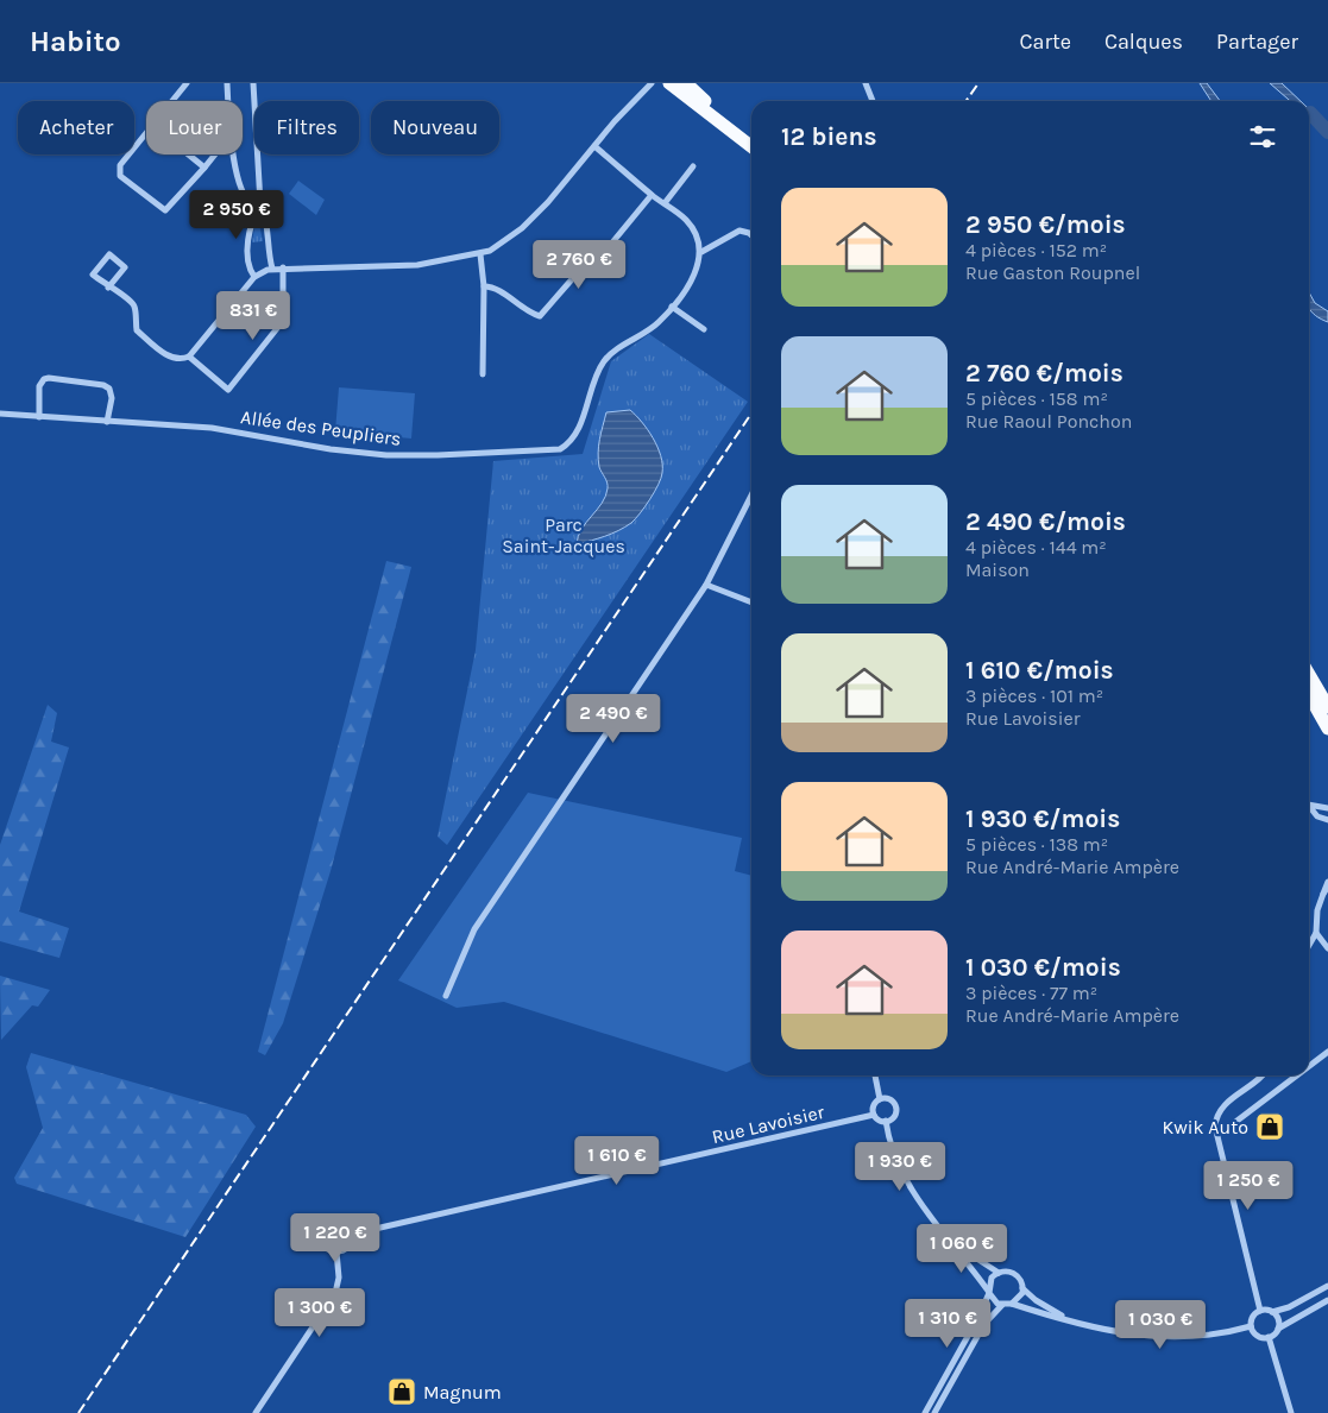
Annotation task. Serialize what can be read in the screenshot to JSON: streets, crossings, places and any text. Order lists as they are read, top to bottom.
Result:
{
  "streets": {
    "street": ["Allée des Peupliers", "Rue Lavoisier"]
  },
  "parks": ["Parc Saint-Jacques"],
  "places": {
    "shop": ["Kwik Auto", "Magnum"]
  },
  "page": {
    "header": "Habito",
    "nav": ["Carte", "Calques", "Partager"],
    "chip": [
      "Acheter",
      "Louer",
      "Filtres",
      "Nouveau"
    ],
    "heading": "12 biens",
    "list": [
      {
        "name": "2 950 €/mois",
        "note": "4 pièces · 152 m² · Rue Gaston Roupnel"
      },
      {
        "name": "2 760 €/mois",
        "note": "5 pièces · 158 m² · Rue Raoul Ponchon"
      },
      {
        "name": "2 490 €/mois",
        "note": "4 pièces · 144 m² · Maison"
      },
      {
        "name": "1 610 €/mois",
        "note": "3 pièces · 101 m² · Rue Lavoisier"
      },
      {
        "name": "1 930 €/mois",
        "note": "5 pièces · 138 m² · Rue André-Marie Ampère"
      },
      {
        "name": "1 030 €/mois",
        "note": "3 pièces · 77 m² · Rue André-Marie Ampère"
      }
    ],
    "price": [
      "2 950 €",
      "2 760 €",
      "831 €",
      "2 490 €",
      "1 610 €",
      "1 930 €",
      "1 250 €",
      "1 220 €",
      "1 060 €",
      "1 300 €",
      "1 310 €",
      "1 030 €"
    ]
  }
}
